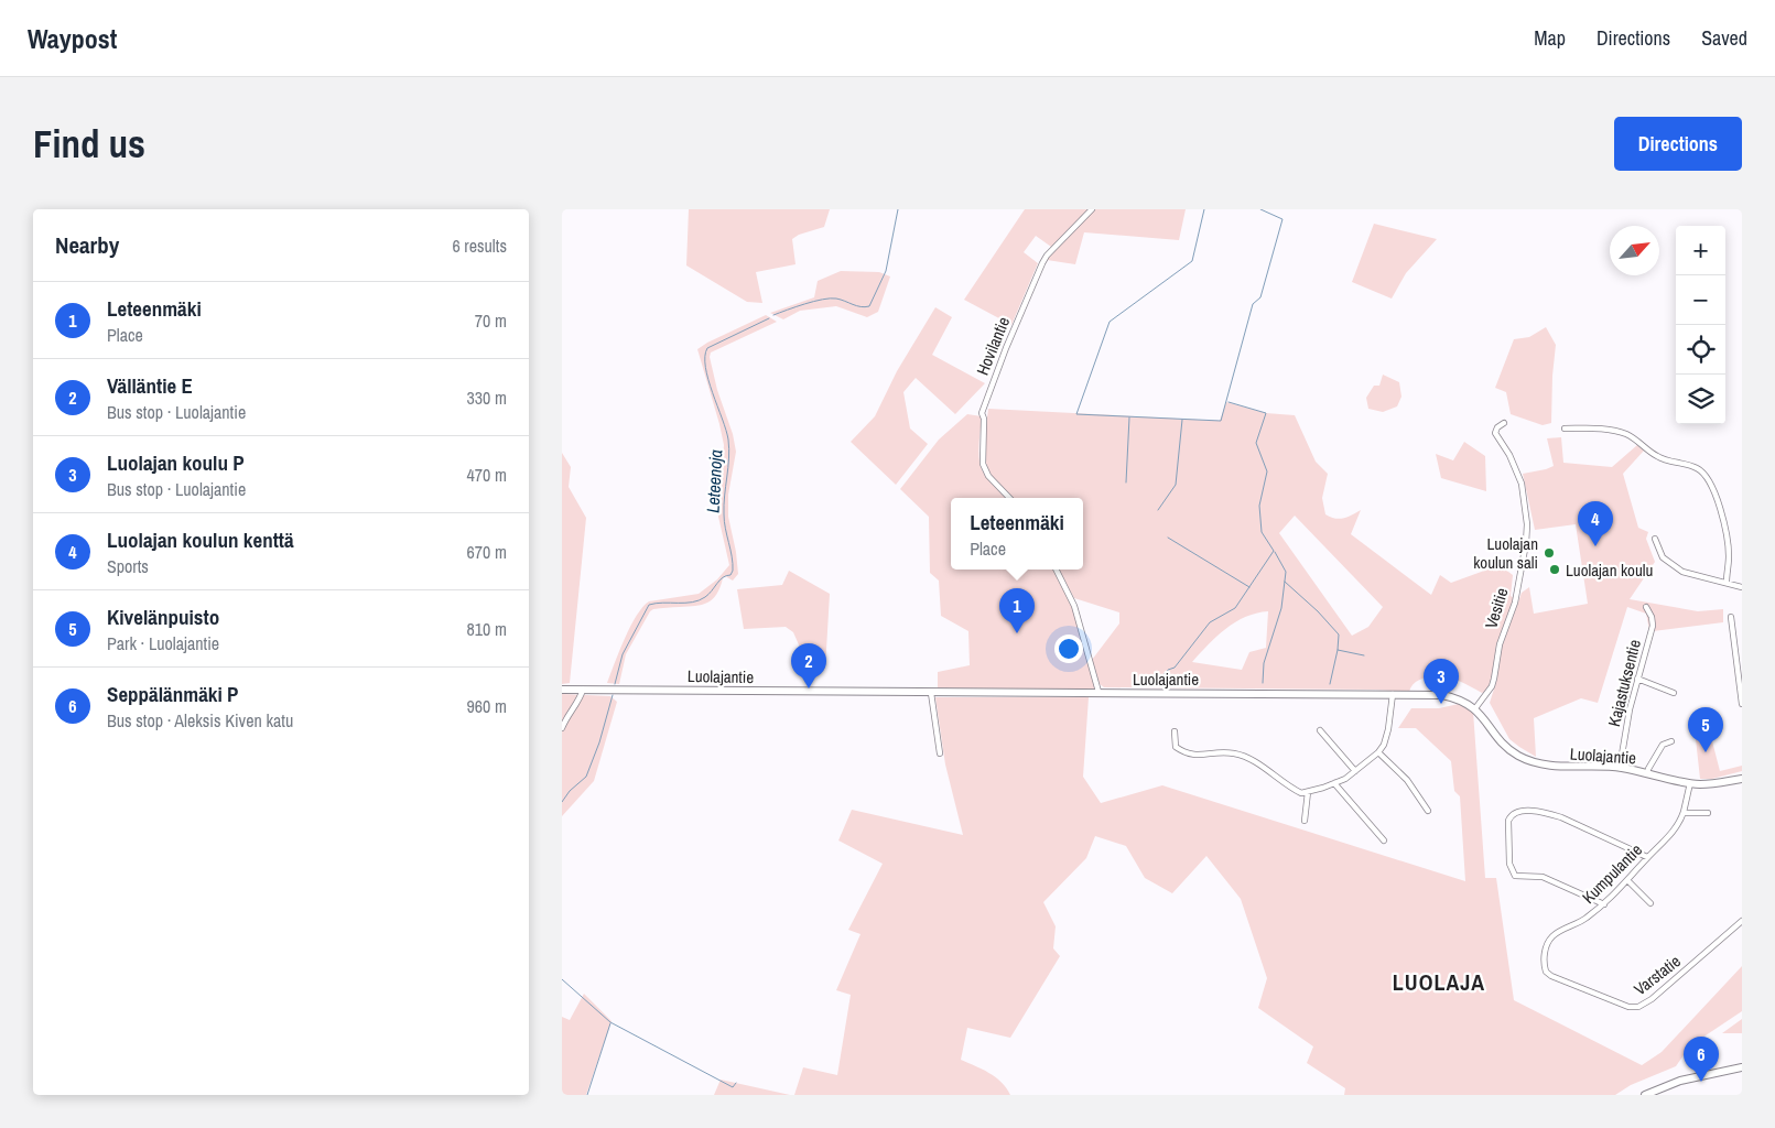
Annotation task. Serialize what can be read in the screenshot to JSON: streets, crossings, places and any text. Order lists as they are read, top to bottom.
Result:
{
  "streets": {
    "main road": ["Luolajantie"],
    "street": [
      "Hovilantie",
      "Vesitie",
      "Kajastuksentie",
      "Kumpulantie",
      "Varstatie"
    ]
  },
  "crossings": [
    ["Vesitie", "Luolajantie"],
    ["Luolajantie", "Kajastuksentie"],
    ["Luolajantie", "Kumpulantie"],
    ["Kumpulantie", "Varstatie"]
  ],
  "districts": ["LUOLAJA"],
  "water": ["Leteenoja"],
  "places": ["Luolajan koulun sali", "Luolajan koulu"],
  "north": "top right",
  "page": {
    "header": "Waypost",
    "nav": ["Map", "Directions", "Saved"],
    "buttons": "Directions",
    "title": "Find us",
    "heading": ["Nearby", "6 results"],
    "map_buttons": ["+", "−"],
    "list": [
      {
        "mark": "1",
        "name": "Leteenmäki",
        "note": "Place",
        "value": "70 m"
      },
      {
        "mark": "2",
        "name": "Välläntie E",
        "note": "Bus stop · Luolajantie",
        "value": "330 m"
      },
      {
        "mark": "3",
        "name": "Luolajan koulu P",
        "note": "Bus stop · Luolajantie",
        "value": "470 m"
      },
      {
        "mark": "4",
        "name": "Luolajan koulun kenttä",
        "note": "Sports",
        "value": "670 m"
      },
      {
        "mark": "5",
        "name": "Kivelänpuisto",
        "note": "Park · Luolajantie",
        "value": "810 m"
      },
      {
        "mark": "6",
        "name": "Seppälänmäki P",
        "note": "Bus stop · Aleksis Kiven katu",
        "value": "960 m"
      }
    ],
    "popup": ["Leteenmäki", "Place"],
    "pins": [
      "4",
      "1",
      "2",
      "3",
      "5",
      "6"
    ]
  }
}
